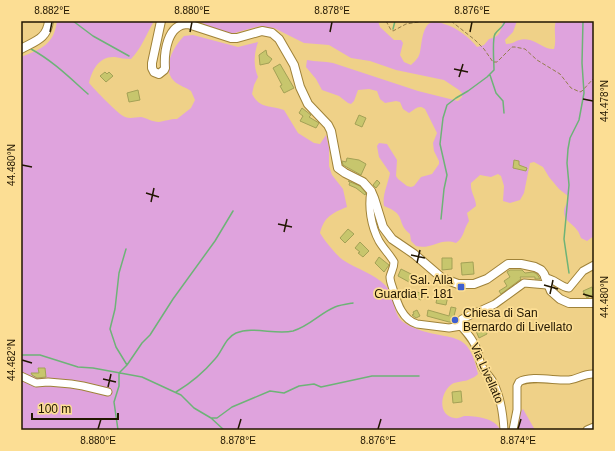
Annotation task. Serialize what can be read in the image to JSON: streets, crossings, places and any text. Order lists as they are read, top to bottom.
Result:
{
  "streets": {
    "street": ["Via Livellato"]
  },
  "places": {
    "transit": ["Sal. Alla Guardia F. 181"],
    "other": ["Chiesa di San Bernardo di Livellato"]
  },
  "scale_bar": "100 m",
  "coordinates": [
    "8.882°E",
    "8.880°E",
    "8.878°E",
    "8.876°E",
    "44.478°N",
    "44.480°N",
    "44.482°N",
    "8.874°E"
  ]
}
